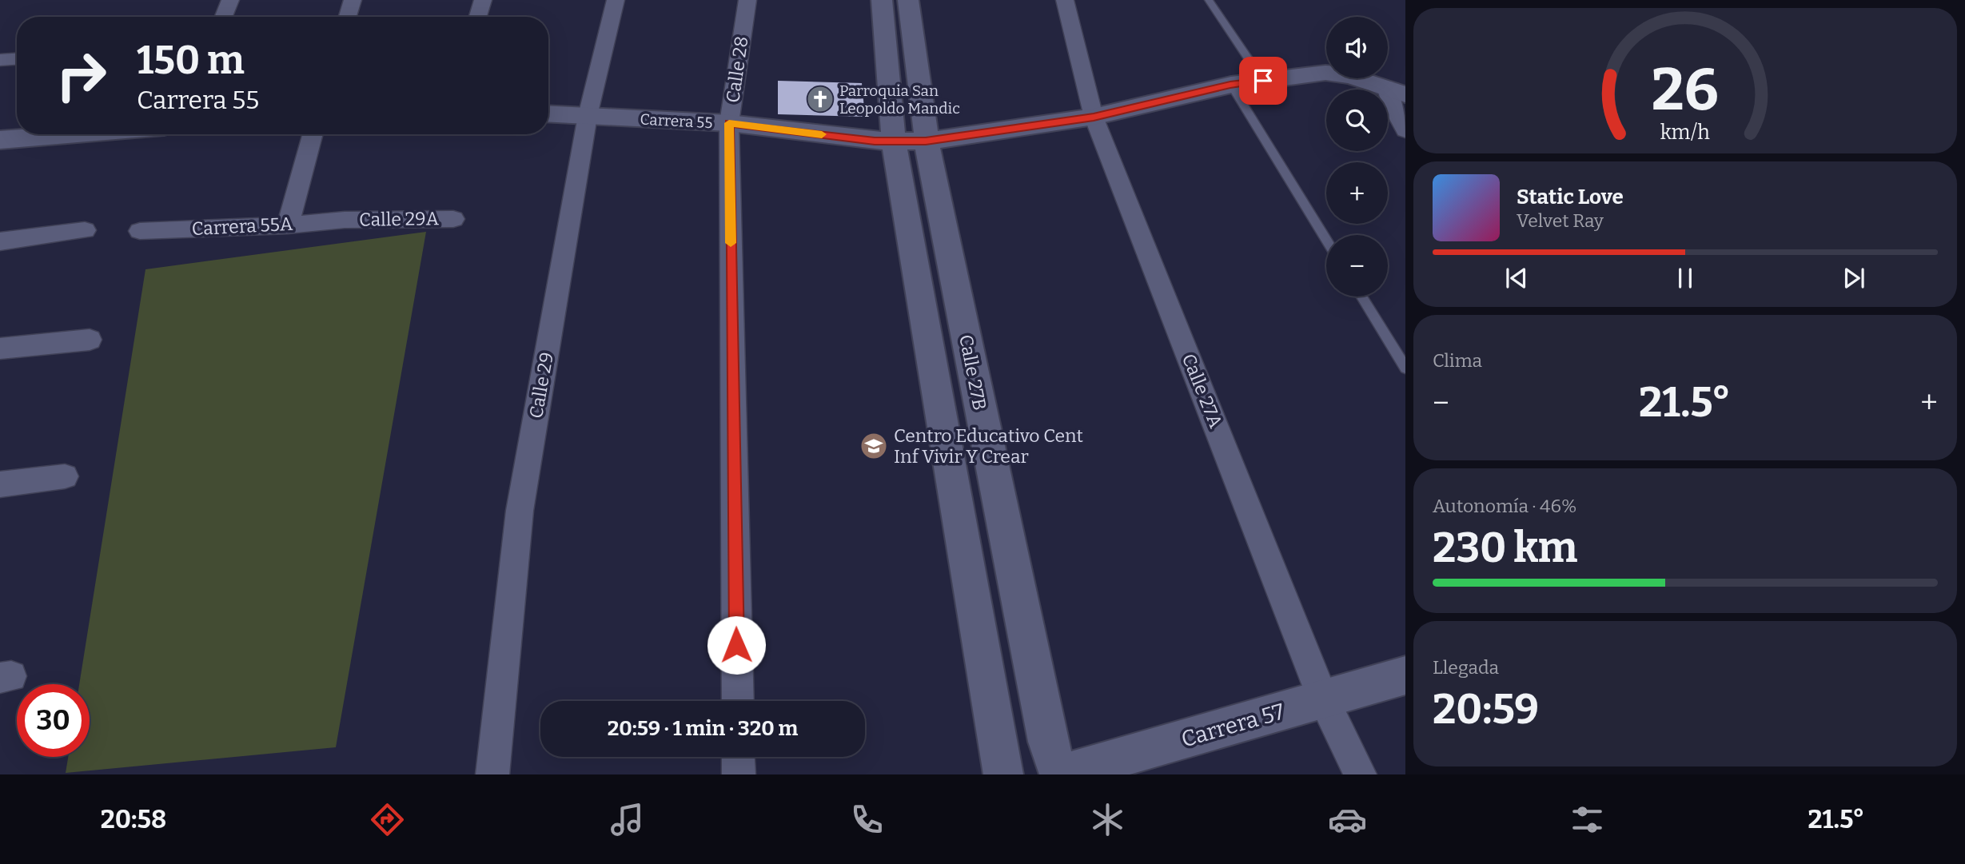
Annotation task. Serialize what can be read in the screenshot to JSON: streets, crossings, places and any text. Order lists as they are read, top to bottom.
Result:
{
  "streets": {
    "main road": ["Carrera 55", "Calle 27B", "Carrera 57"],
    "street": [
      "Calle 28",
      "Calle 29A",
      "Carrera 55A",
      "Calle 29",
      "Calle 27A"
    ]
  },
  "crossings": [
    ["Calle 28", "Carrera 55"],
    ["Carrera 55", "Calle 27B"],
    ["Carrera 55", "Calle 29"],
    ["Carrera 55", "Calle 27A"],
    ["Calle 29A", "Carrera 55A"],
    ["Calle 27B", "Carrera 57"],
    ["Calle 27A", "Carrera 57"]
  ],
  "places": {
    "church": ["Parroquia San Leopoldo Mandic"],
    "school or university": ["Centro Educativo Cent Inf Vivir Y Crear"]
  },
  "page": {
    "map_buttons": ["+", "−"],
    "turn": ["150 m", "Carrera 55"],
    "song": ["Static Love", "Velvet Ray"],
    "tile": [
      "Clima",
      ["Autonomía · 46%", "230 km"],
      ["Llegada", "20:59"]
    ],
    "heat": ["−", "21.5°", "+"],
    "limit": "30",
    "trip": "20:59 · 1 min · 320 m",
    "tabs": ["20:58", "21.5°"],
    "gauge": ["26", "km/h"]
  }
}
